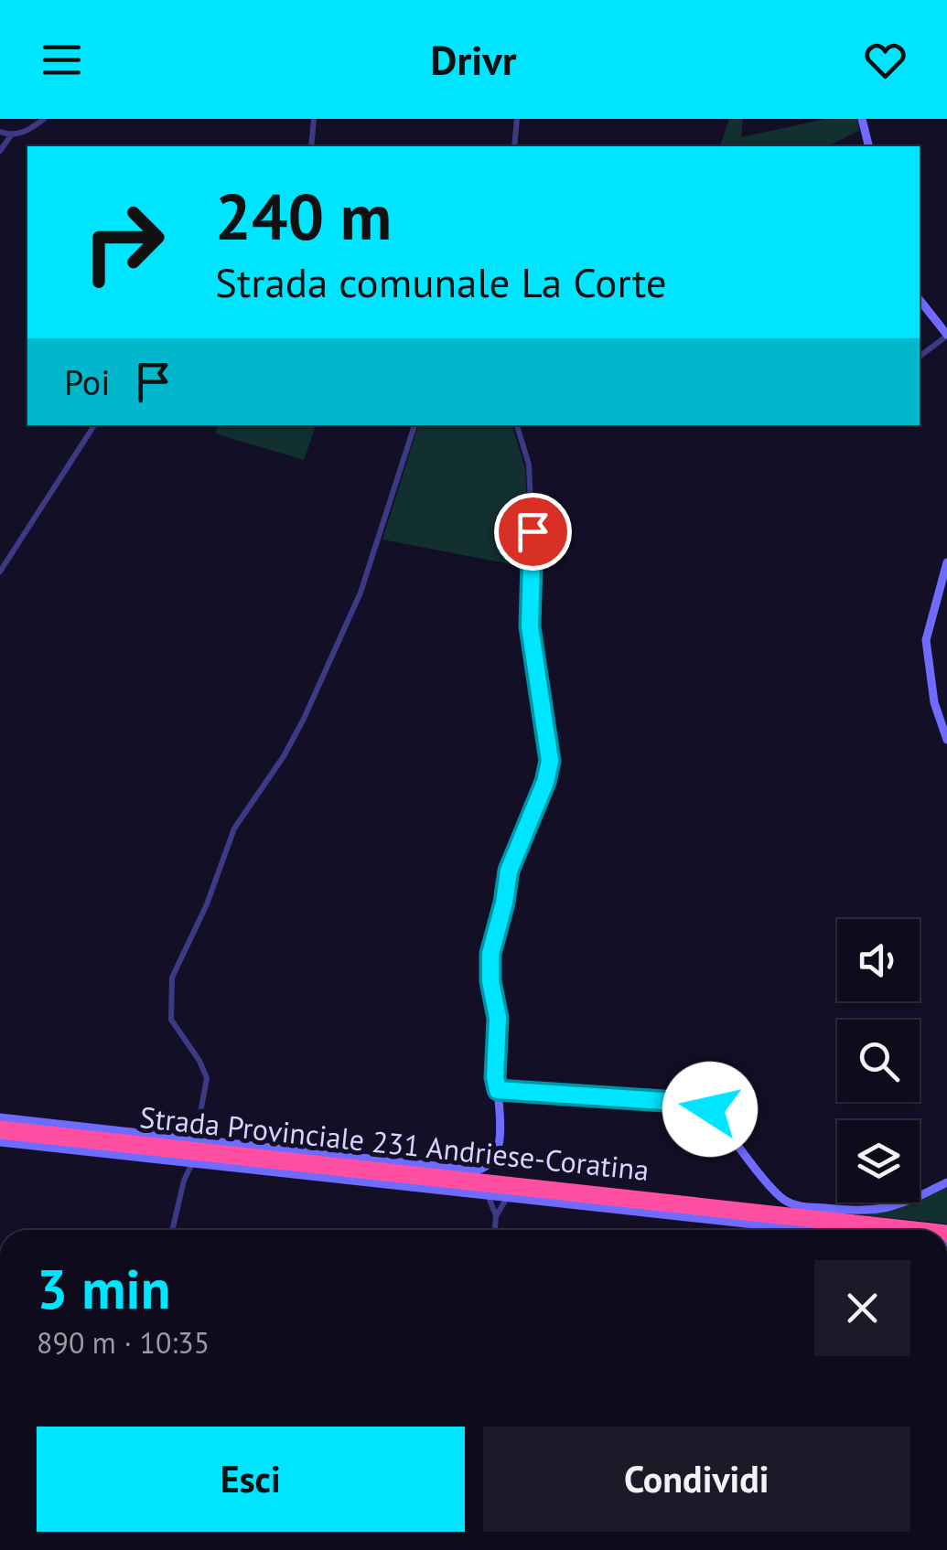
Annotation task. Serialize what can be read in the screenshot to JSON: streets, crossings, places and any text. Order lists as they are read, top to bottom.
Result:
{
  "streets": {
    "highway": ["Strada Provinciale 231 Andriese-Coratina"]
  },
  "page": {
    "header": "Drivr",
    "turn": ["240 m", "Strada comunale La Corte"],
    "then": "Poi",
    "heading": ["3 min", "890 m · 10:35"],
    "buttons": ["Esci", "Condividi"]
  }
}
